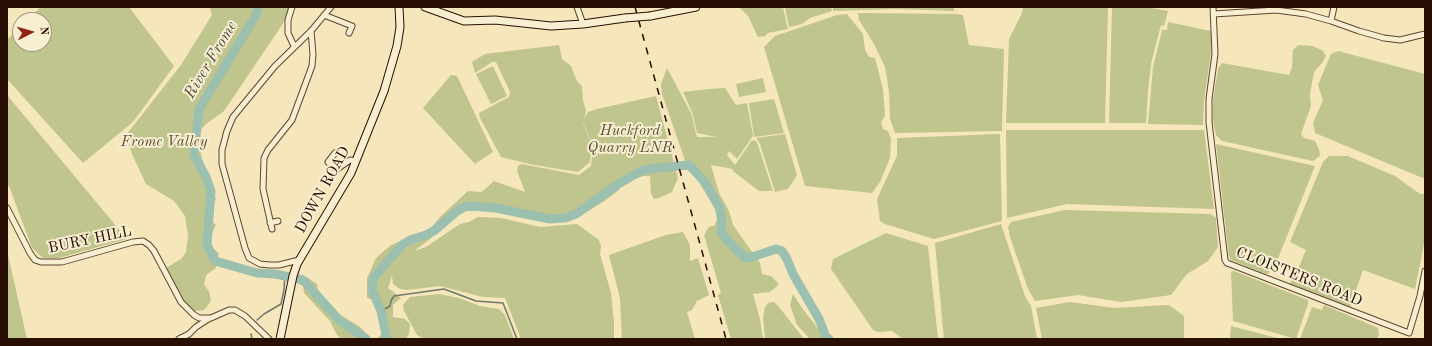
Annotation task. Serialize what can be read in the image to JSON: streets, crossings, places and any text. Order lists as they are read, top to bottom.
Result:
{
  "streets": {
    "street": ["DOWN ROAD", "BURY HILL", "CLOISTERS ROAD"]
  },
  "water": ["River Frome"],
  "parks": ["Huckford Quarry LNR", "Frome Valley"],
  "north": "right"
}
